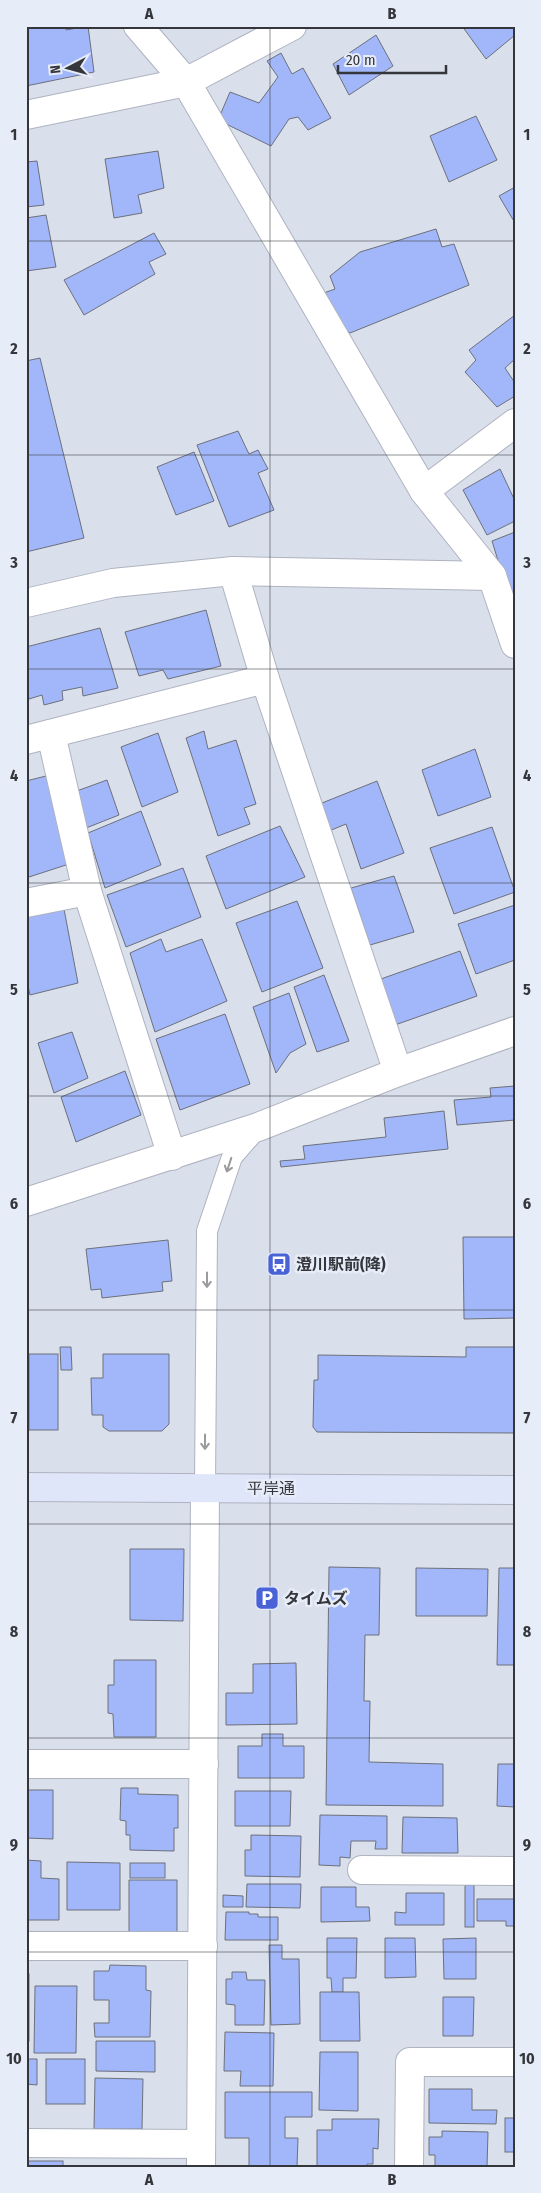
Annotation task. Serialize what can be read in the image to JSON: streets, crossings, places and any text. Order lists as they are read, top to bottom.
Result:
{
  "streets": {
    "street": ["平岸通"]
  },
  "places": {
    "bus stop": ["澄川駅前(降)"],
    "parking": ["タイムズ"]
  },
  "scale_bar": "20 m",
  "north": "left",
  "grid": {
    "columns": ["A", "B"],
    "rows": [
      "1",
      "2",
      "3",
      "4",
      "5",
      "6",
      "7",
      "8",
      "9",
      "10"
    ]
  }
}
